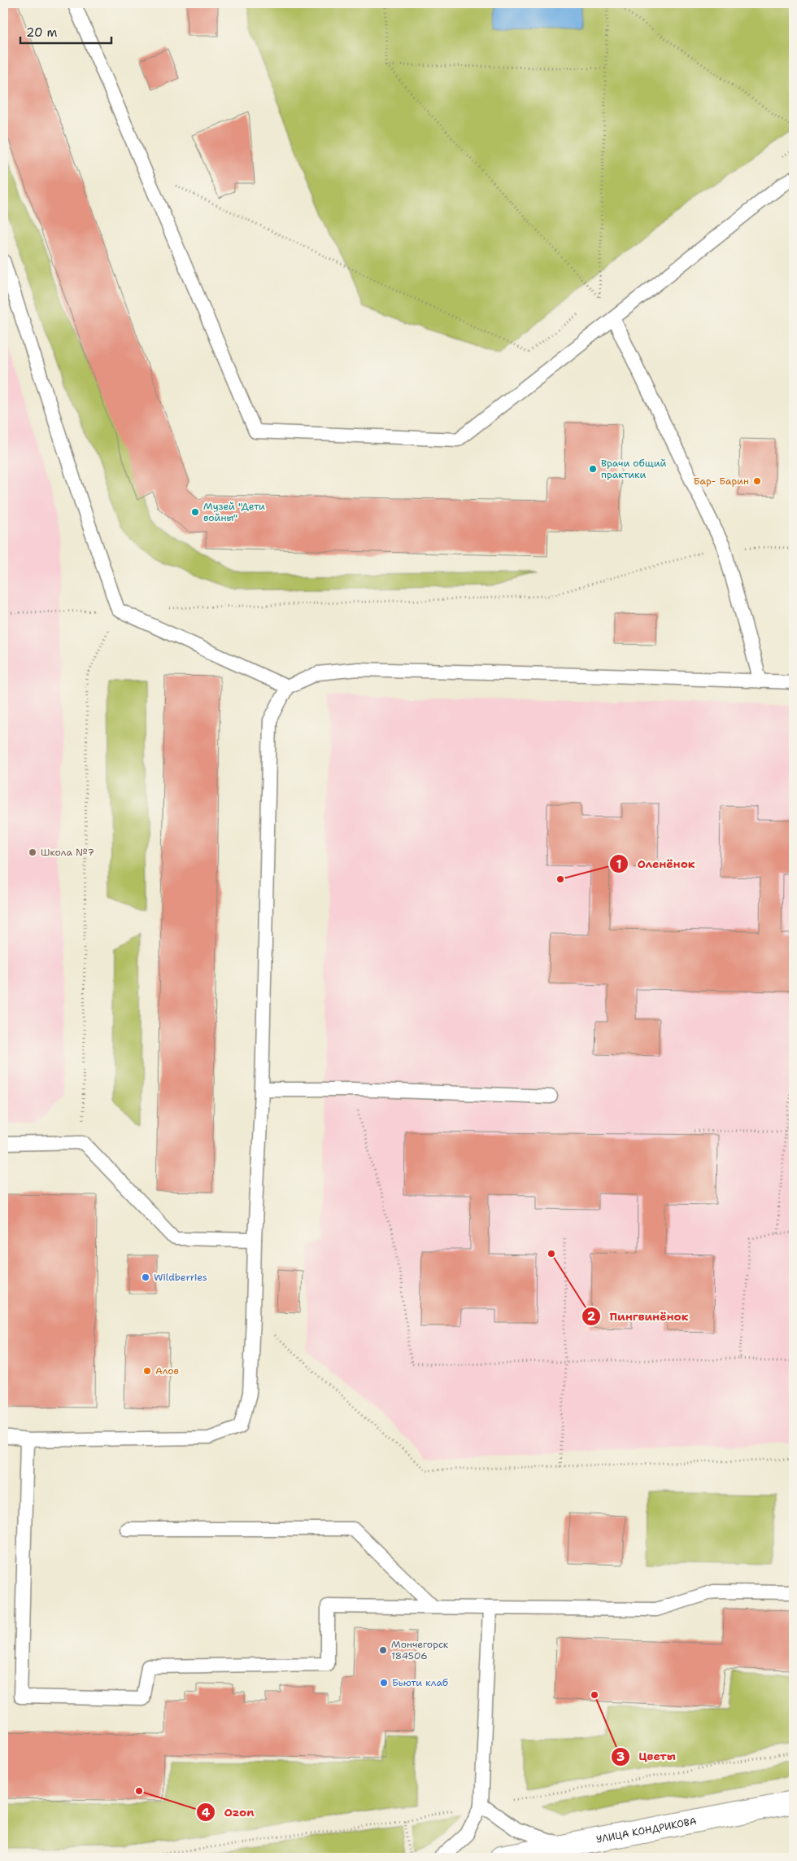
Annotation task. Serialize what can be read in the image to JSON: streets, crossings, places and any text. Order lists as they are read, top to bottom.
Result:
{
  "streets": {
    "main road": ["УЛИЦА КОНДРИКОВА"]
  },
  "places": [
    "Врачи общий практики",
    "Бар- Барин",
    "Музей \"Дети войны\"",
    "Школа №7",
    "Оленёнок",
    "Пингвинёнок",
    "Wildberries",
    "Алов",
    "Мончегорск 184506",
    "Бьюти клаб",
    "Цветы",
    "Ozon"
  ],
  "scale_bar": "20 m"
}
